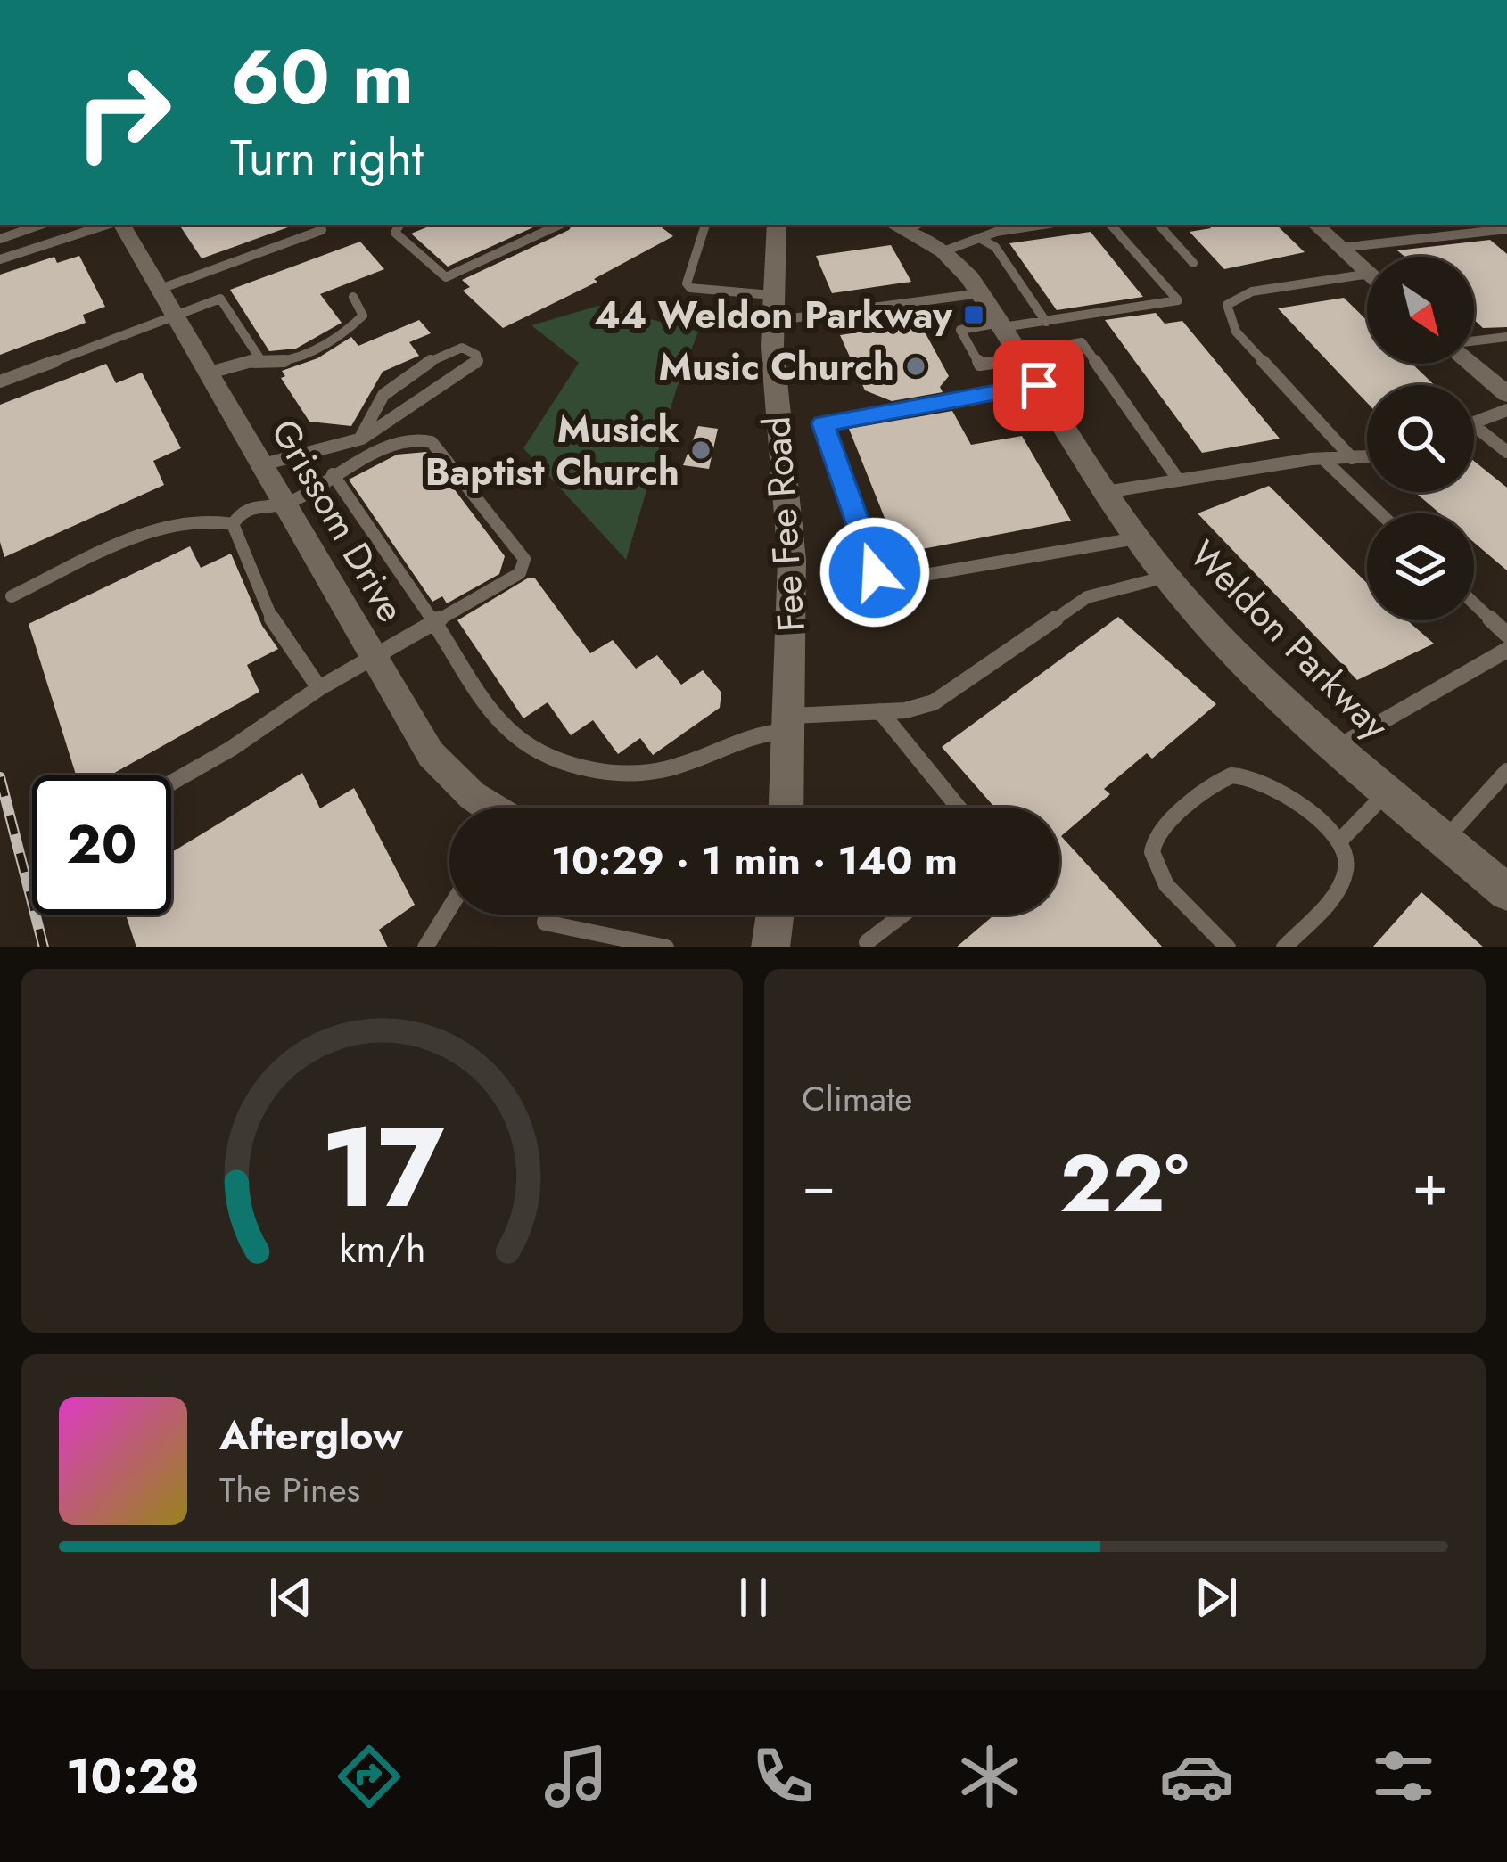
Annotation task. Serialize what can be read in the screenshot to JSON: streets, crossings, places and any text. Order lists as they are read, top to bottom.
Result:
{
  "streets": {
    "street": ["Grissom Drive", "Fee Fee Road", "Weldon Parkway"]
  },
  "places": {
    "transit": ["44 Weldon Parkway"],
    "other": ["Music Church", "Musick Baptist Church"]
  },
  "north": "bottom right",
  "page": {
    "turn": ["60 m", "Turn right"],
    "limit": "20",
    "trip": "10:29 · 1 min · 140 m",
    "tile": "Climate",
    "heat": ["−", "22°", "+"],
    "song": ["Afterglow", "The Pines"],
    "tabs": "10:28",
    "gauge": ["17", "km/h"]
  }
}
